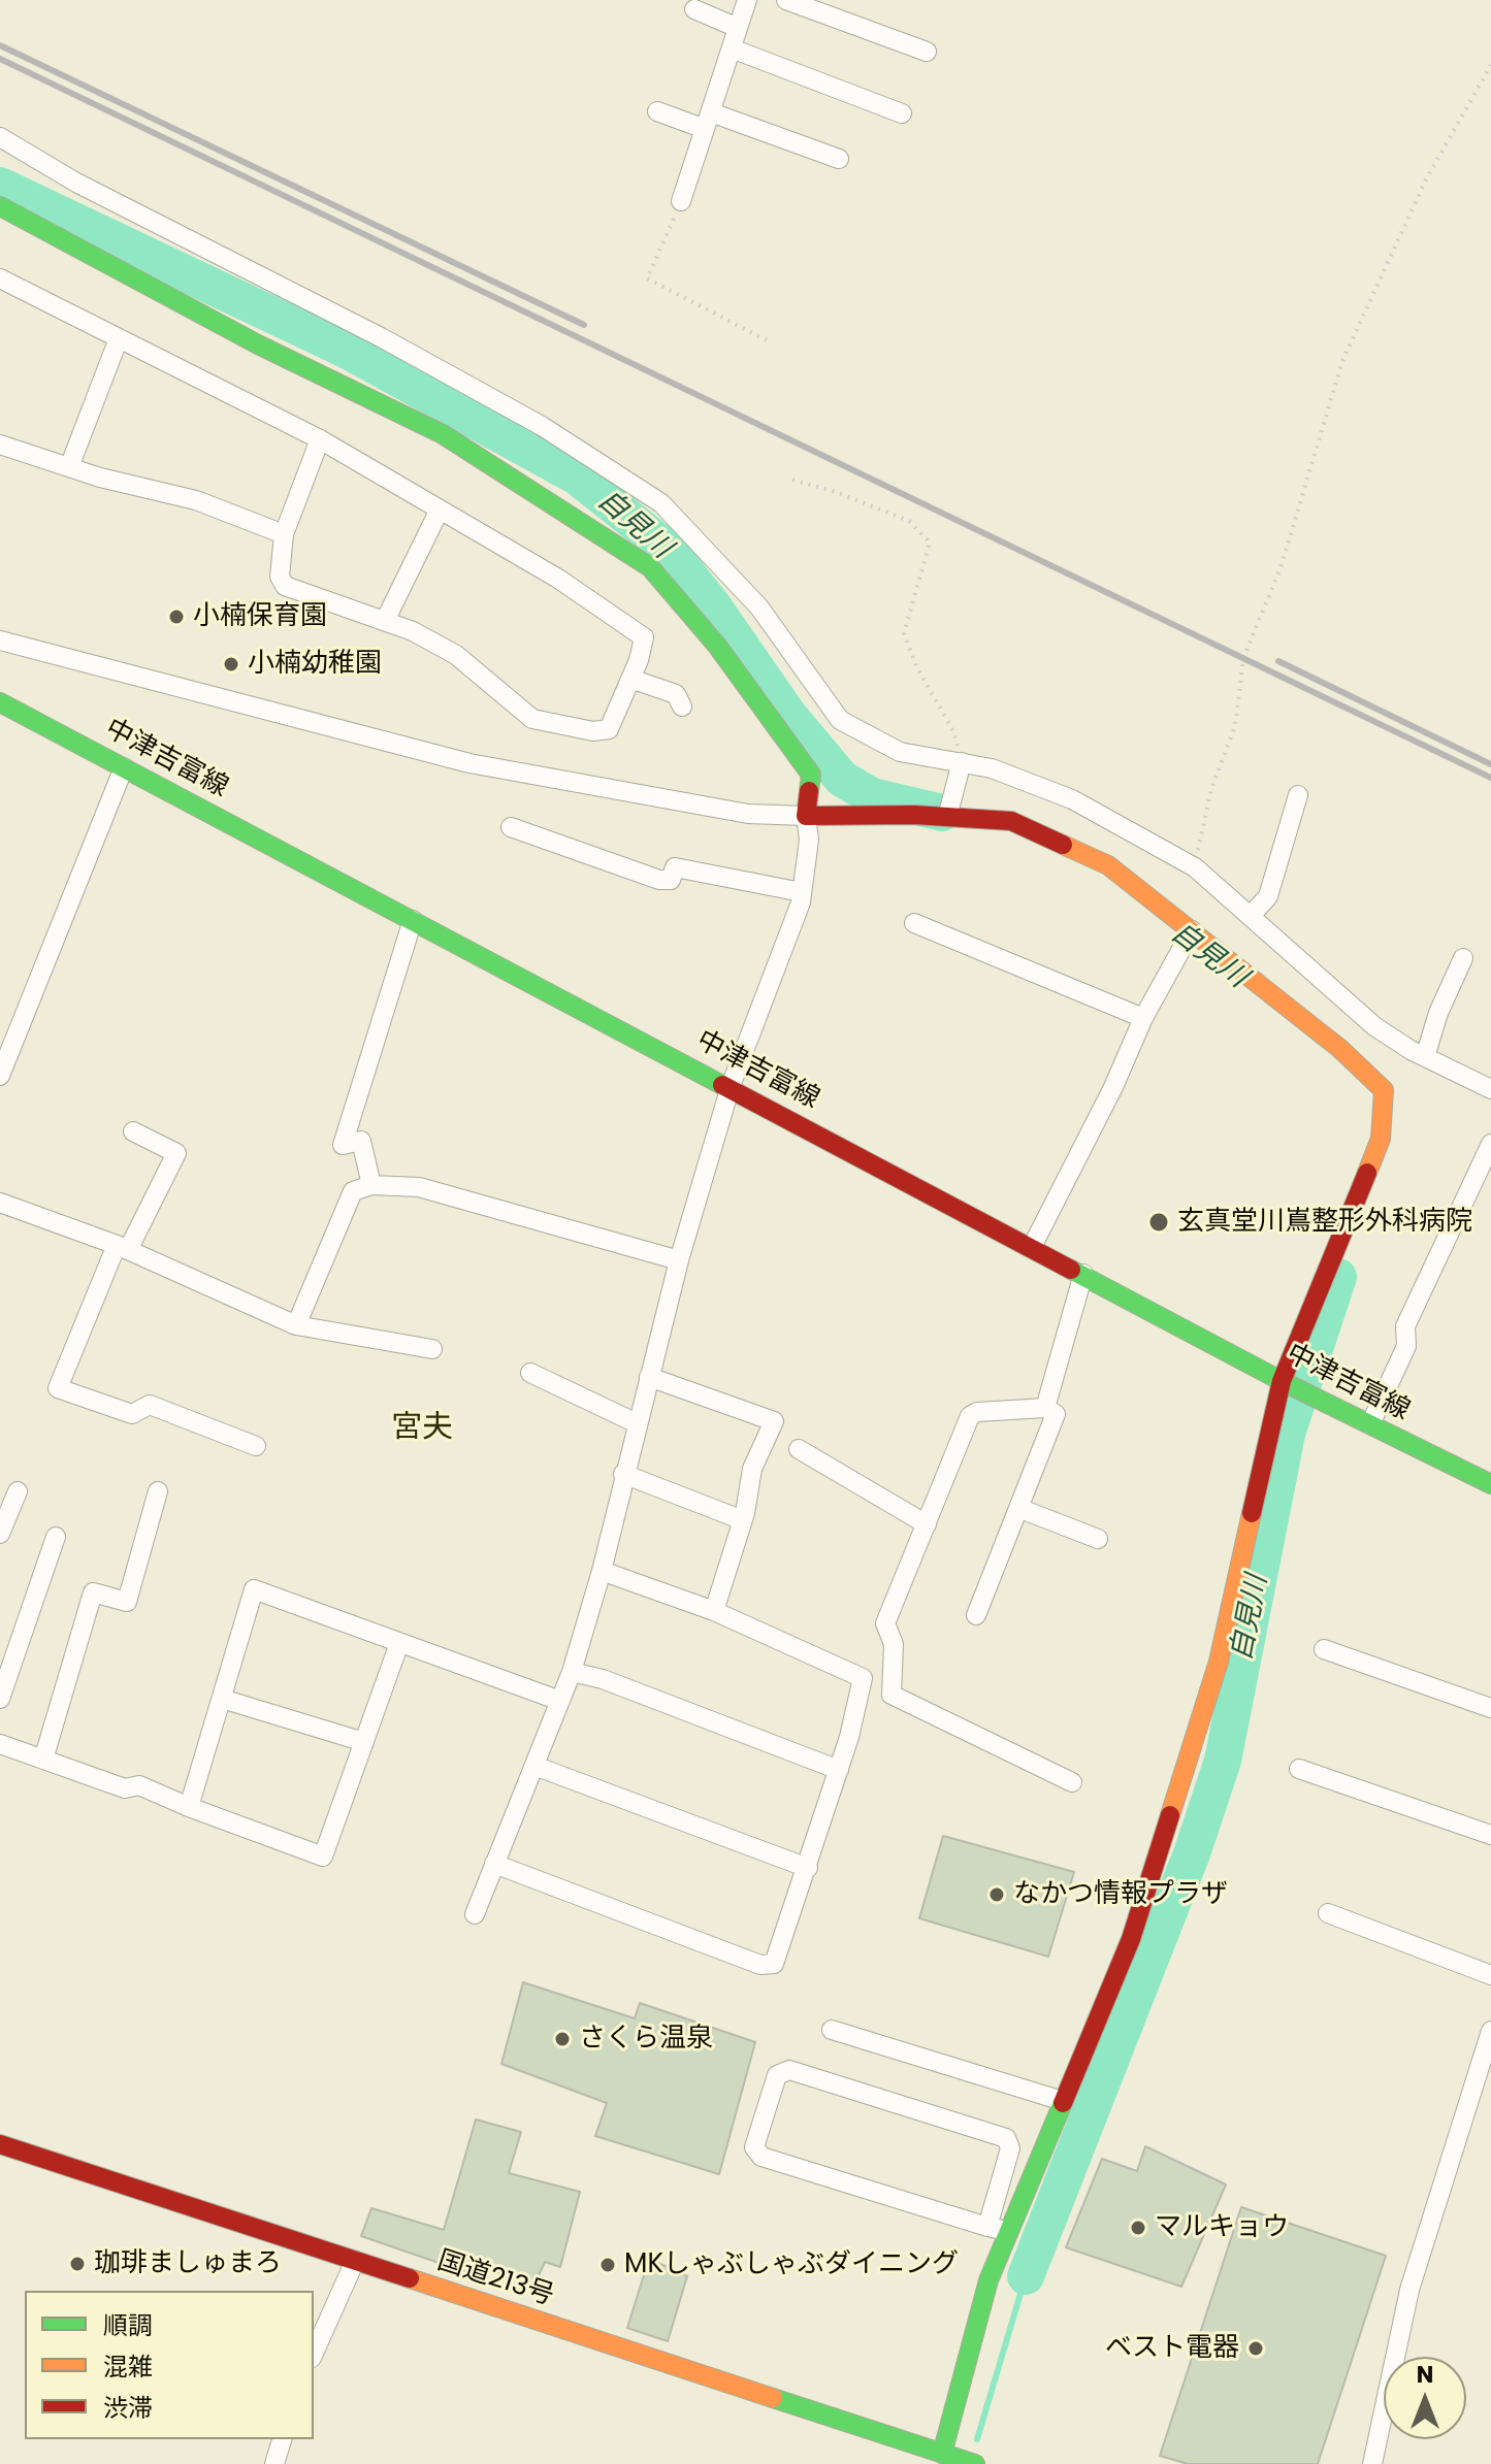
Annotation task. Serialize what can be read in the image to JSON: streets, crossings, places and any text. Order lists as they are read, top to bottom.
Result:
{
  "streets": {
    "main road": ["中津吉富線", "国道213号"]
  },
  "districts": ["宮夫"],
  "water": ["自見川"],
  "places": [
    "小楠保育園",
    "小楠幼稚園",
    "玄真堂川嶌整形外科病院",
    "なかつ情報プラザ",
    "さくら温泉",
    "マルキョウ",
    "珈琲ましゅまろ",
    "MKしゃぶしゃぶダイニング",
    "ベスト電器"
  ],
  "legend": ["順調", "混雑", "渋滞"],
  "north": "top"
}
